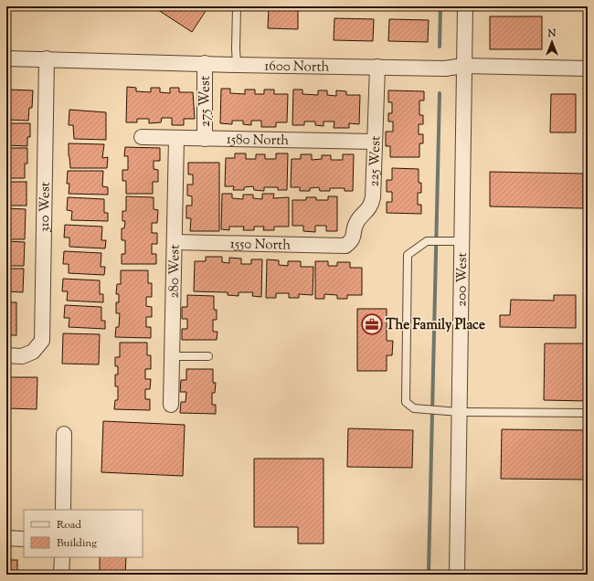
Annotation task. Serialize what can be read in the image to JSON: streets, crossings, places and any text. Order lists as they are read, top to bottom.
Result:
{
  "streets": {
    "street": [
      "1600 North",
      "275 West",
      "1580 North",
      "225 West",
      "310 West",
      "1550 North",
      "280 West",
      "200 West"
    ]
  },
  "crossings": [
    ["1600 North", "275 West"],
    ["1600 North", "225 West"],
    ["1600 North", "310 West"],
    ["1600 North", "200 West"],
    ["275 West", "1580 North"],
    ["1580 North", "225 West"],
    ["1580 North", "280 West"],
    ["225 West", "1550 North"],
    ["1550 North", "280 West"]
  ],
  "places": {
    "office": ["The Family Place"]
  },
  "legend": ["Road", "Building"],
  "north": "top"
}
